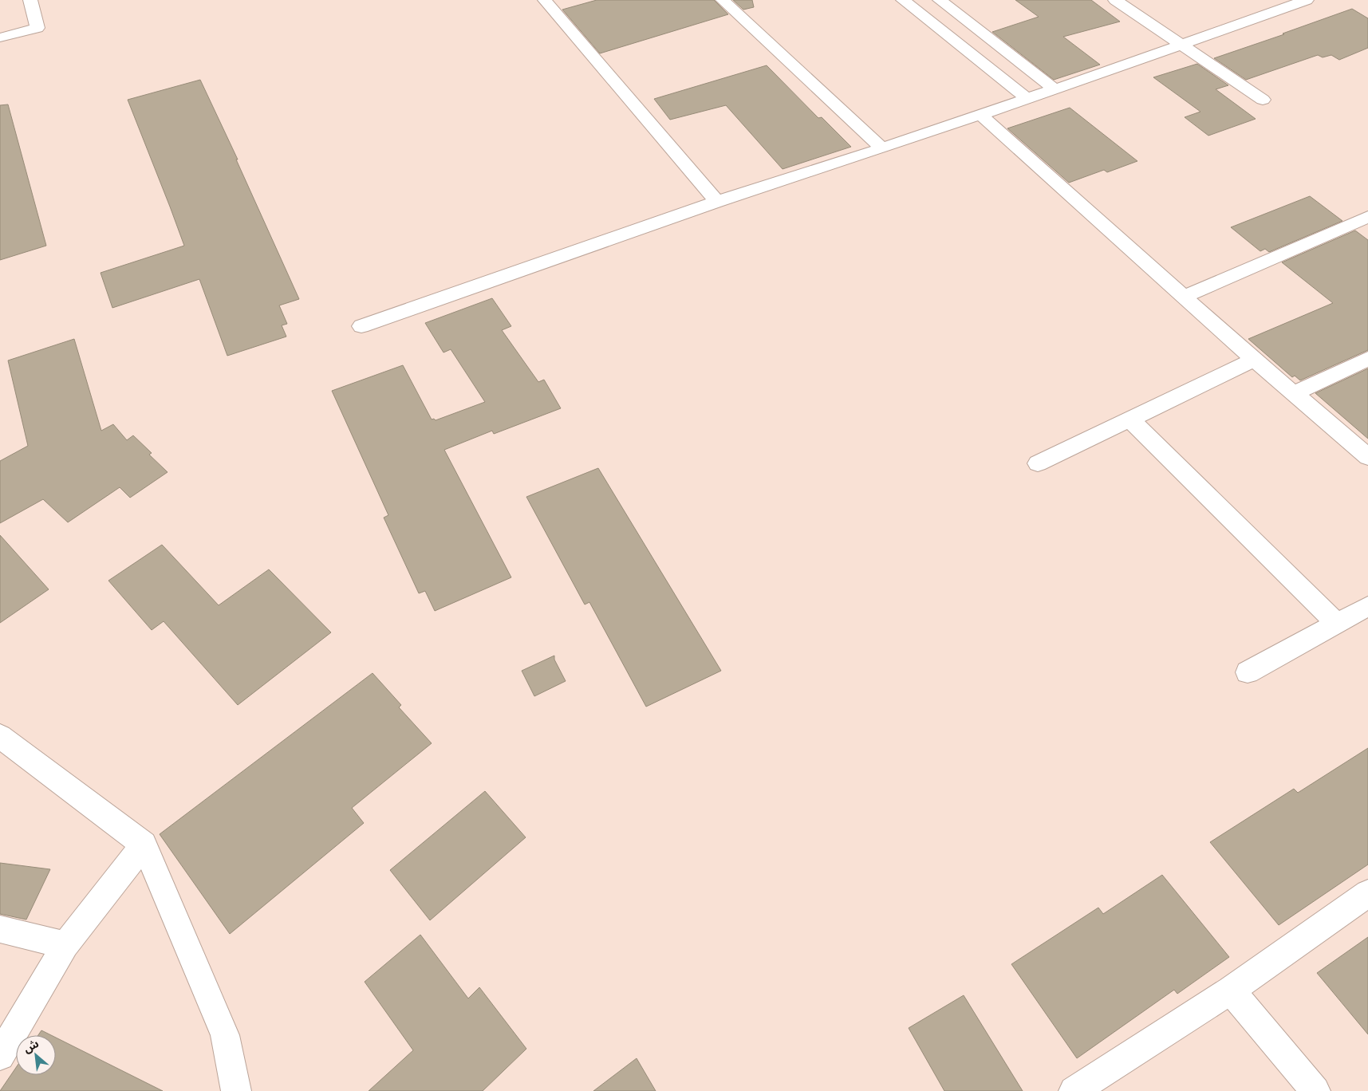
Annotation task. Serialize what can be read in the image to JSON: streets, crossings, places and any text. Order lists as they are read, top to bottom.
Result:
{
  "north": "top left"
}
